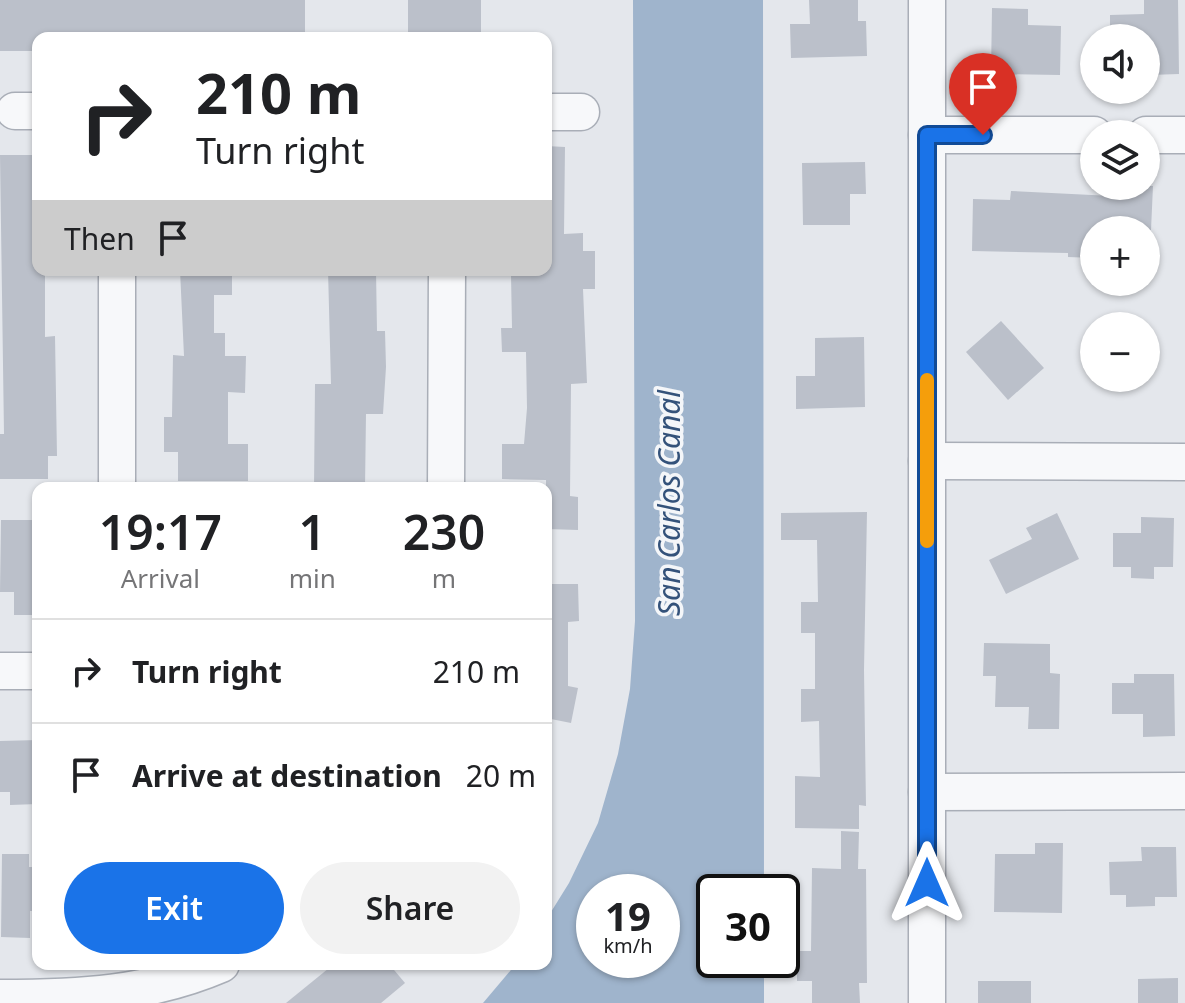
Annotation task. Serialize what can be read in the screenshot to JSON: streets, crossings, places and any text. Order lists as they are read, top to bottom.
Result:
{
  "water": ["San Carlos Canal"],
  "page": {
    "map_buttons": ["+", "−"],
    "turn": ["210 m", "Turn right"],
    "then": "Then",
    "eta": [
      "19:17",
      "Arrival",
      "1",
      "min",
      "230",
      "m"
    ],
    "list": [
      {
        "name": "Turn right",
        "value": "210 m"
      },
      {
        "name": "Arrive at destination",
        "value": "20 m"
      }
    ],
    "buttons": ["Exit", "Share"],
    "speed": "19 km/h",
    "limit": "30"
  }
}
